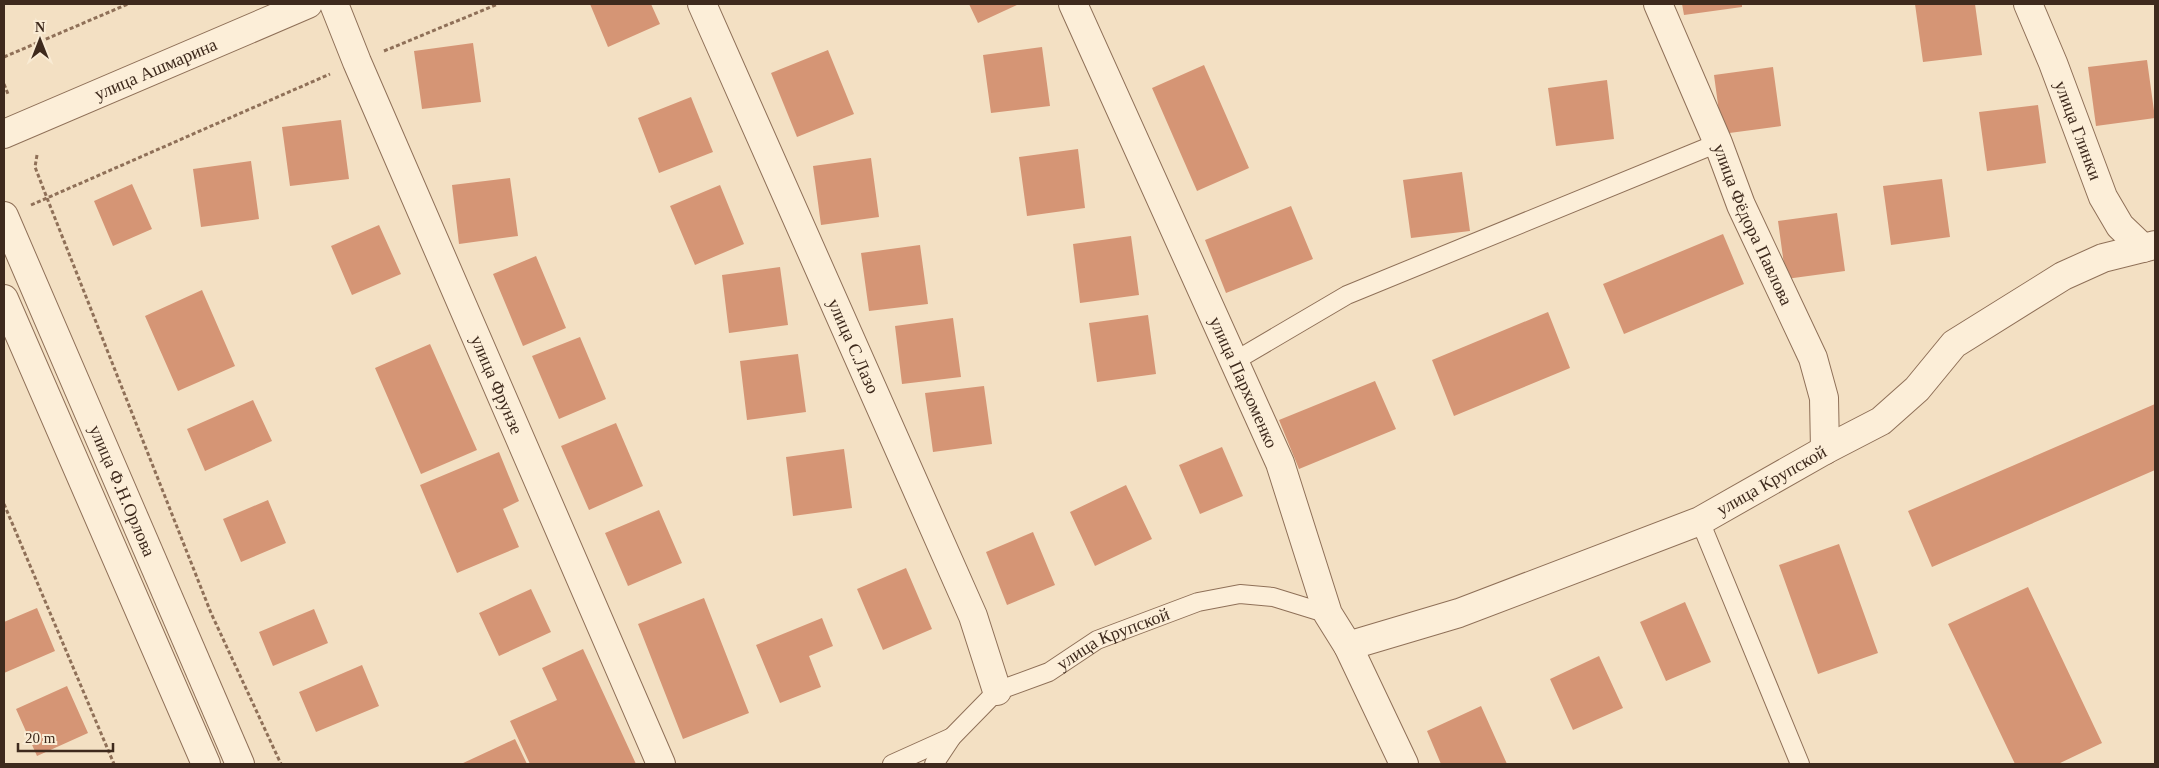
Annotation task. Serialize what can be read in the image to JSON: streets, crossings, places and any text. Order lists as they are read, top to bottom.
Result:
{
  "streets": {
    "street": [
      "улица Ашмарина",
      "улица Глинки",
      "улица Фёдора Павлова",
      "улица С.Лазо",
      "улица Пархоменко",
      "улица Фрунзе",
      "улица Крупской",
      "улица Ф.Н.Орлова"
    ]
  },
  "crossings": [
    ["улица Глинки", "улица Крупской"],
    ["улица Фёдора Павлова", "улица Крупской"],
    ["улица С.Лазо", "улица Крупской"],
    ["улица Пархоменко", "улица Крупской"]
  ],
  "scale_bar": "20 m",
  "north": "top"
}
